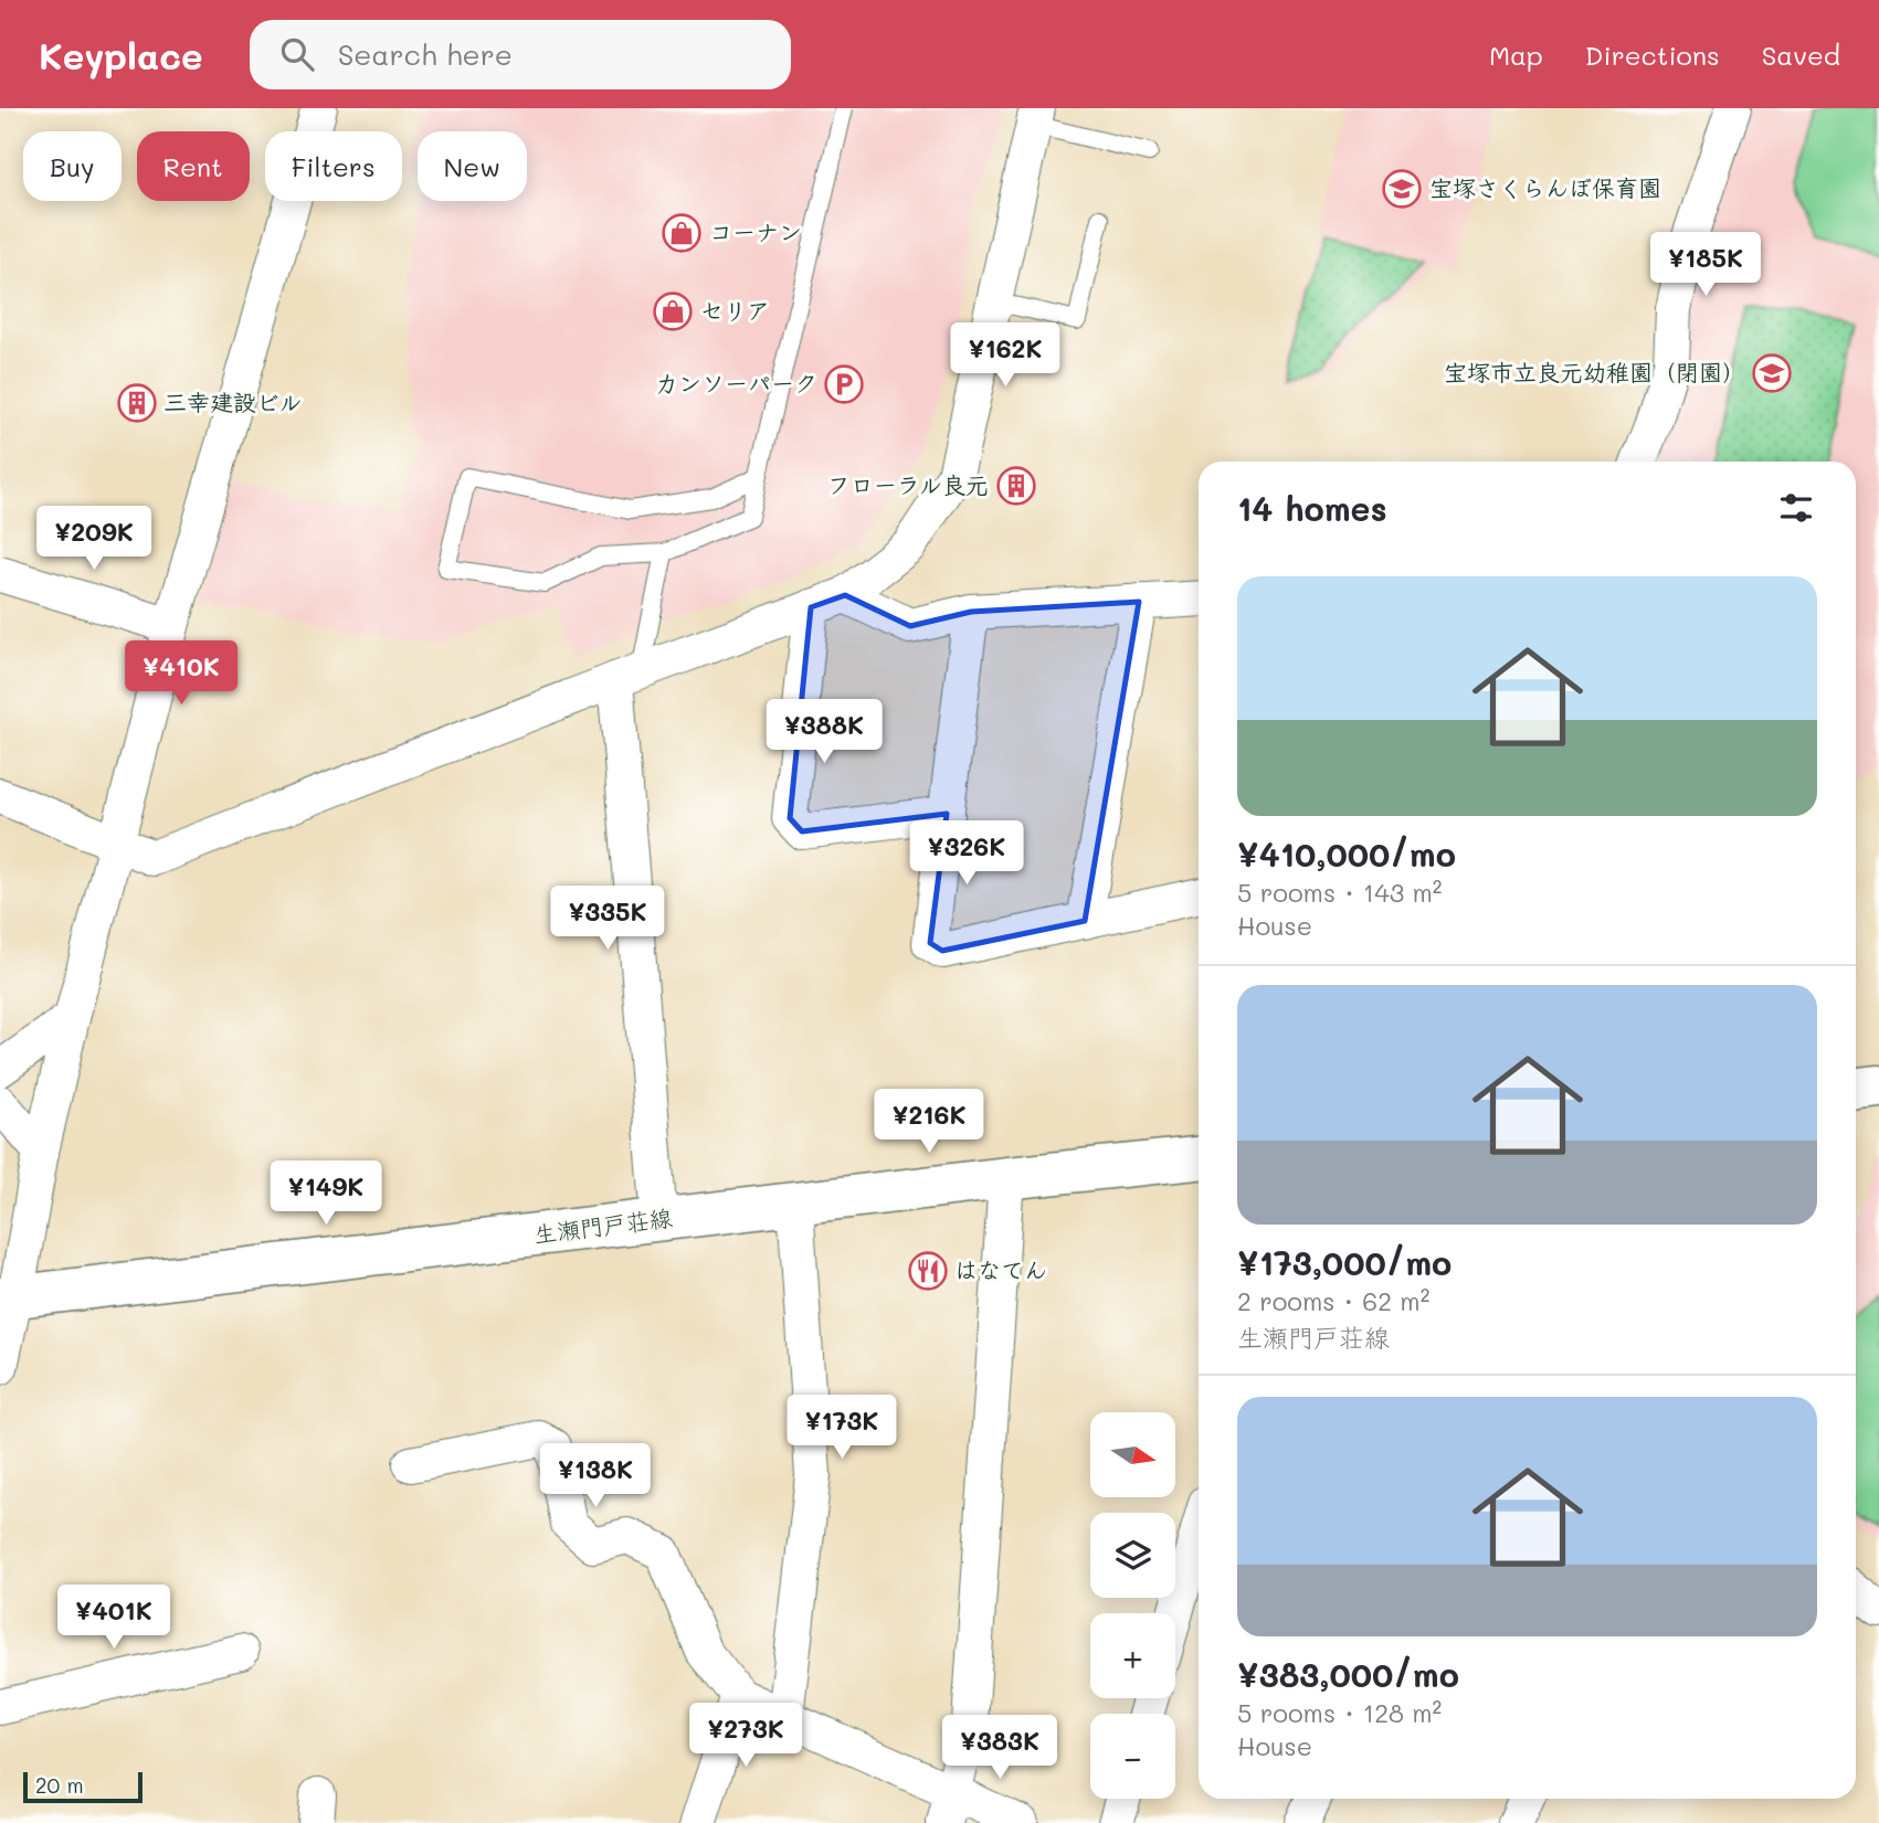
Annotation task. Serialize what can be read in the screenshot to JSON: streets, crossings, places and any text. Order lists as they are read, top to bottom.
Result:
{
  "streets": {
    "main road": ["生瀬門戸荘線"]
  },
  "places": {
    "school or university": ["宝塚さくらんぼ保育園", "宝塚市立良元幼稚園（閉園）"],
    "shop": ["コーナン", "セリア"],
    "parking": ["カンソーパーク"],
    "building": ["三幸建設ビル", "フローラル良元"],
    "restaurant": ["はなてん"]
  },
  "scale_bar": "20 m",
  "north": "right",
  "page": {
    "header": "Keyplace",
    "search": "Search here",
    "nav": ["Map", "Directions", "Saved"],
    "chip": [
      "Buy",
      "Rent",
      "Filters",
      "New"
    ],
    "price": [
      "¥185K",
      "¥162K",
      "¥209K",
      "¥410K",
      "¥388K",
      "¥326K",
      "¥335K",
      "¥216K",
      "¥149K",
      "¥173K",
      "¥138K",
      "¥401K",
      "¥273K",
      "¥383K"
    ],
    "heading": "14 homes",
    "list": [
      {
        "name": "¥410,000/mo",
        "note": "5 rooms · 143 m² · House"
      },
      {
        "name": "¥173,000/mo",
        "note": "2 rooms · 62 m² · 生瀬門戸荘線"
      },
      {
        "name": "¥383,000/mo",
        "note": "5 rooms · 128 m² · House"
      }
    ],
    "map_buttons": ["+", "−"],
    "scale": "20 m"
  }
}
